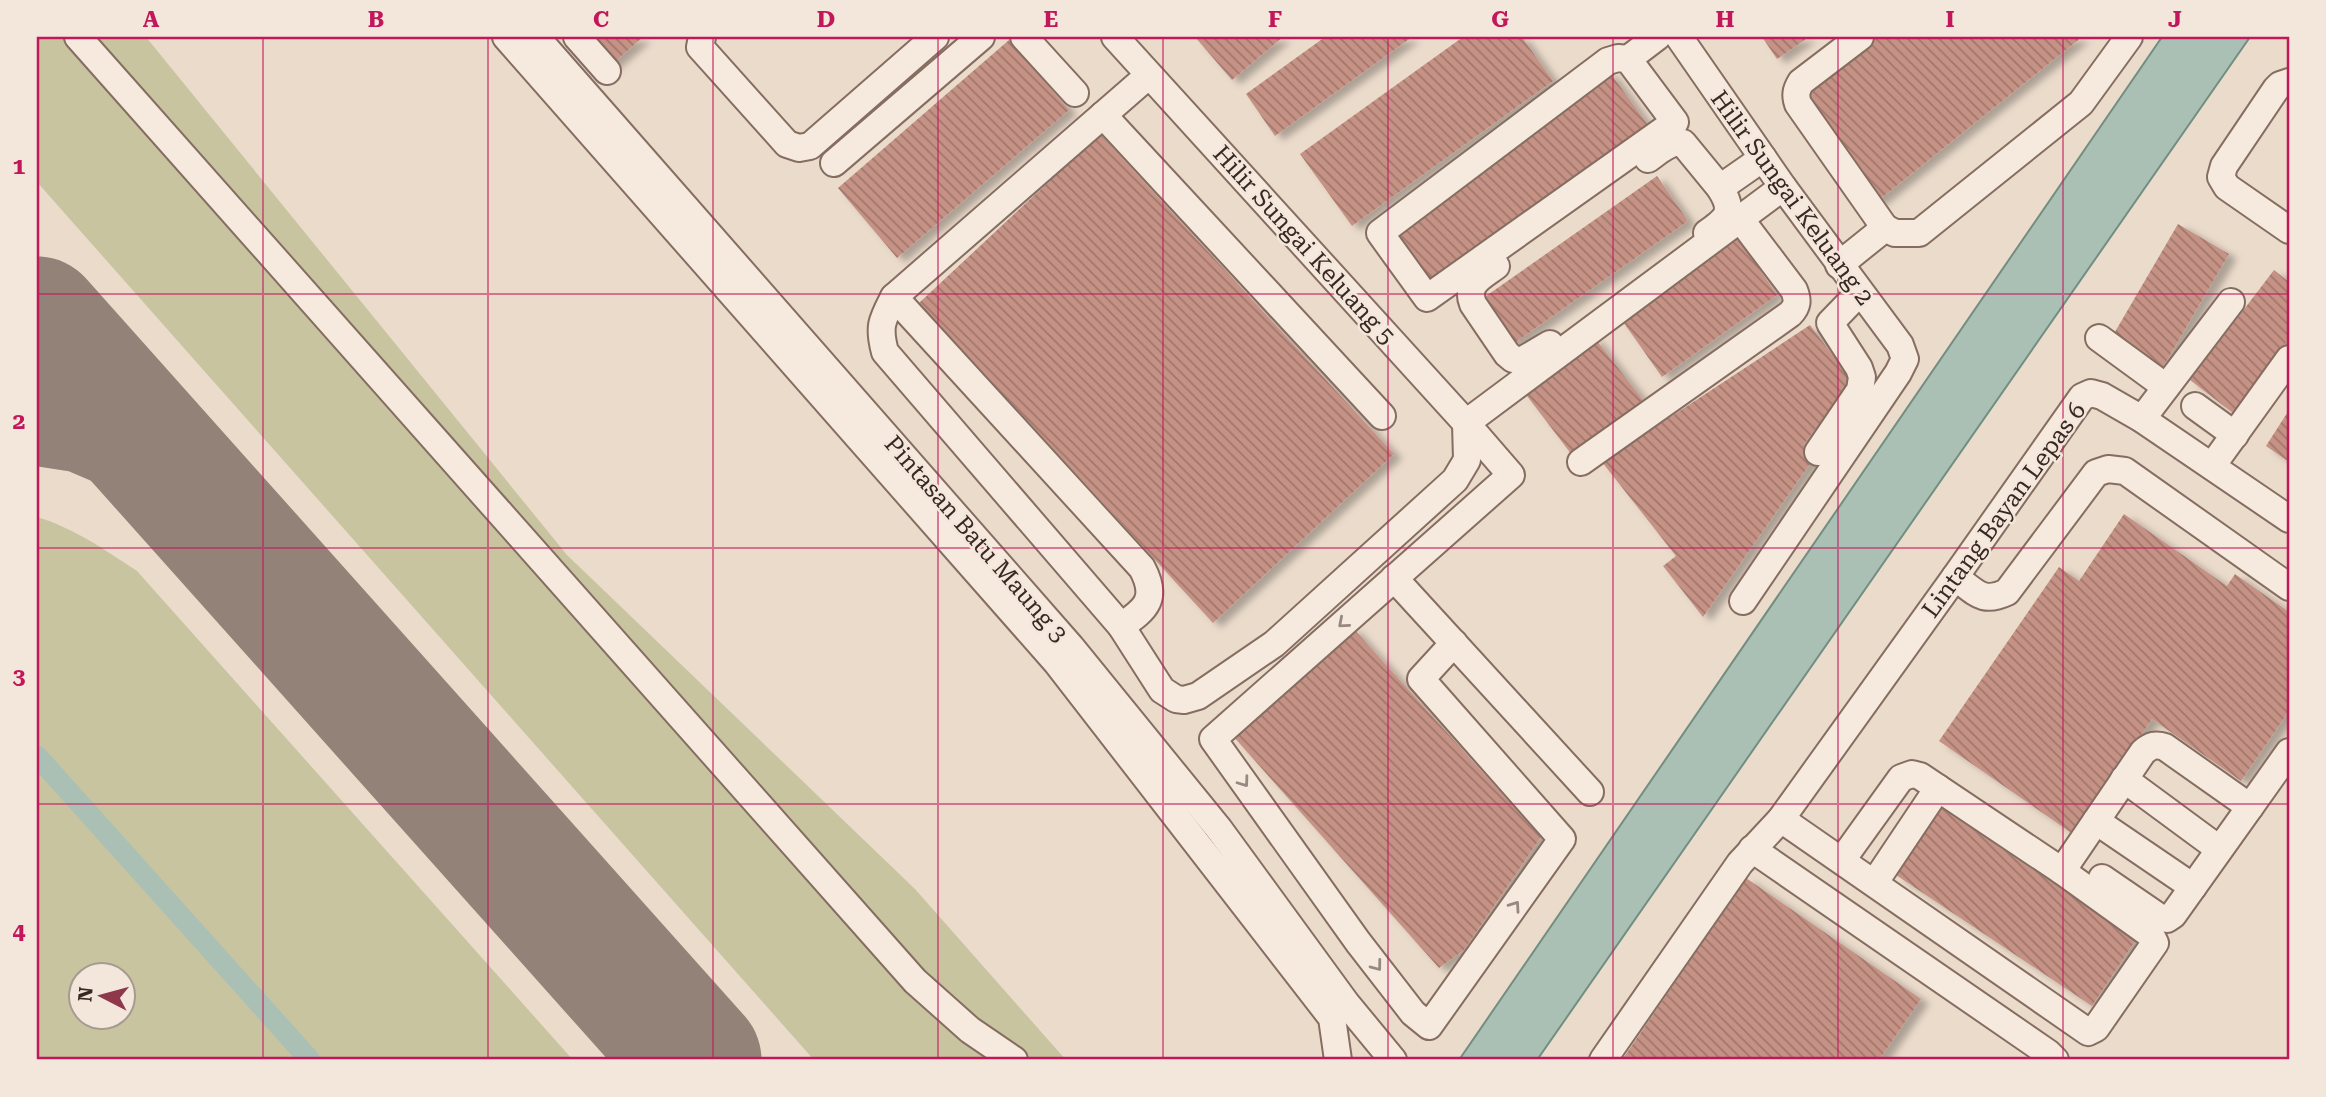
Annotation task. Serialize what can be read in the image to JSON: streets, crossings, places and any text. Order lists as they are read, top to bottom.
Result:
{
  "streets": {
    "street": [
      "Hilir Sungai Keluang 2",
      "Hilir Sungai Keluang 5",
      "Lintang Bayan Lepas 6",
      "Pintasan Batu Maung 3"
    ]
  },
  "north": "left",
  "grid": {
    "columns": [
      "A",
      "B",
      "C",
      "D",
      "E",
      "F",
      "G",
      "H",
      "I",
      "J"
    ],
    "rows": [
      "1",
      "2",
      "3",
      "4"
    ]
  }
}
